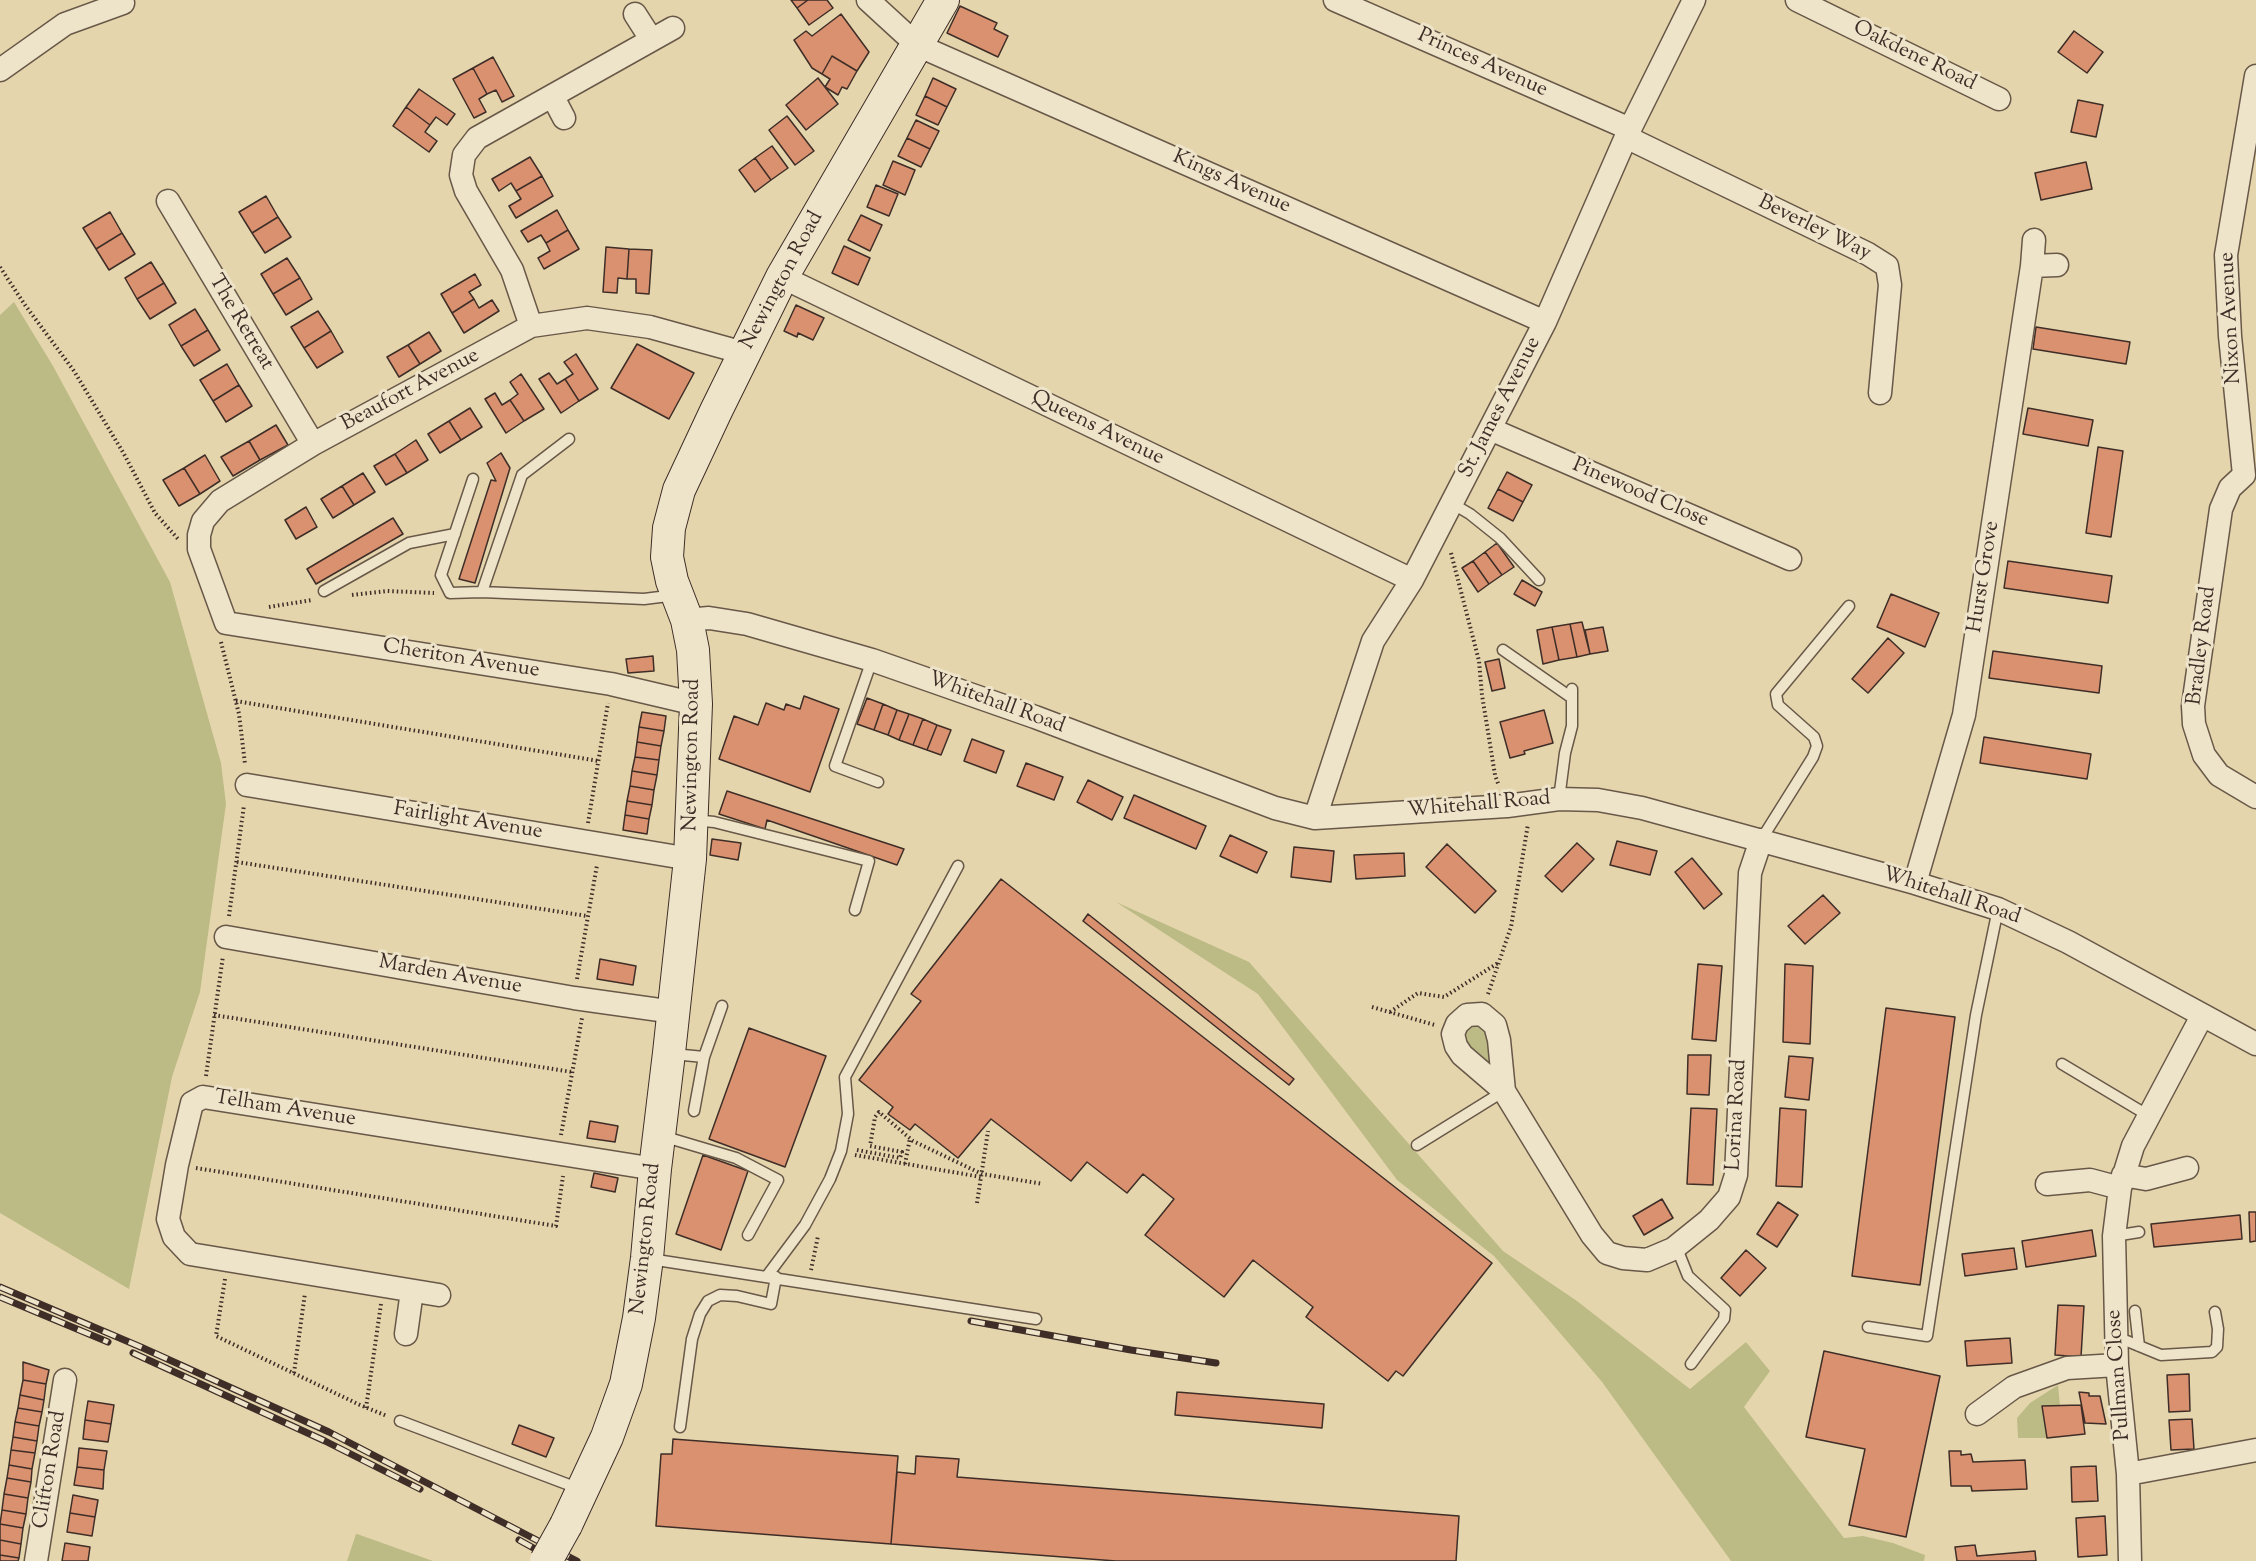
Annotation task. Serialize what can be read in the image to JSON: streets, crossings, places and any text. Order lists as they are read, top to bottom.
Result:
{
  "streets": {
    "main road": ["Newington Road"],
    "street": [
      "Oakdene Road",
      "Princes Avenue",
      "Kings Avenue",
      "Beverley Way",
      "Nixon Avenue",
      "The Retreat",
      "Beaufort Avenue",
      "St. James Avenue",
      "Queens Avenue",
      "Pinewood Close",
      "Hurst Grove",
      "Bradley Road",
      "Cheriton Avenue",
      "Whitehall Road",
      "Fairlight Avenue",
      "Marden Avenue",
      "Telham Avenue",
      "Lorina Road",
      "Pullman Close",
      "Clifton Road"
    ]
  },
  "crossings": [
    ["Princes Avenue", "Beverley Way"],
    ["Princes Avenue", "St. James Avenue"],
    ["Kings Avenue", "Newington Road"],
    ["Kings Avenue", "St. James Avenue"],
    ["Beverley Way", "St. James Avenue"],
    ["Newington Road", "Beaufort Avenue"],
    ["Newington Road", "Queens Avenue"],
    ["Newington Road", "Cheriton Avenue"],
    ["Newington Road", "Whitehall Road"],
    ["Newington Road", "Fairlight Avenue"],
    ["Newington Road", "Marden Avenue"],
    ["Newington Road", "Telham Avenue"],
    ["Nixon Avenue", "Bradley Road"],
    ["The Retreat", "Beaufort Avenue"],
    ["Beaufort Avenue", "Cheriton Avenue"],
    ["St. James Avenue", "Queens Avenue"],
    ["St. James Avenue", "Pinewood Close"],
    ["St. James Avenue", "Whitehall Road"],
    ["Hurst Grove", "Whitehall Road"],
    ["Whitehall Road", "Lorina Road"],
    ["Whitehall Road", "Pullman Close"]
  ]
}
